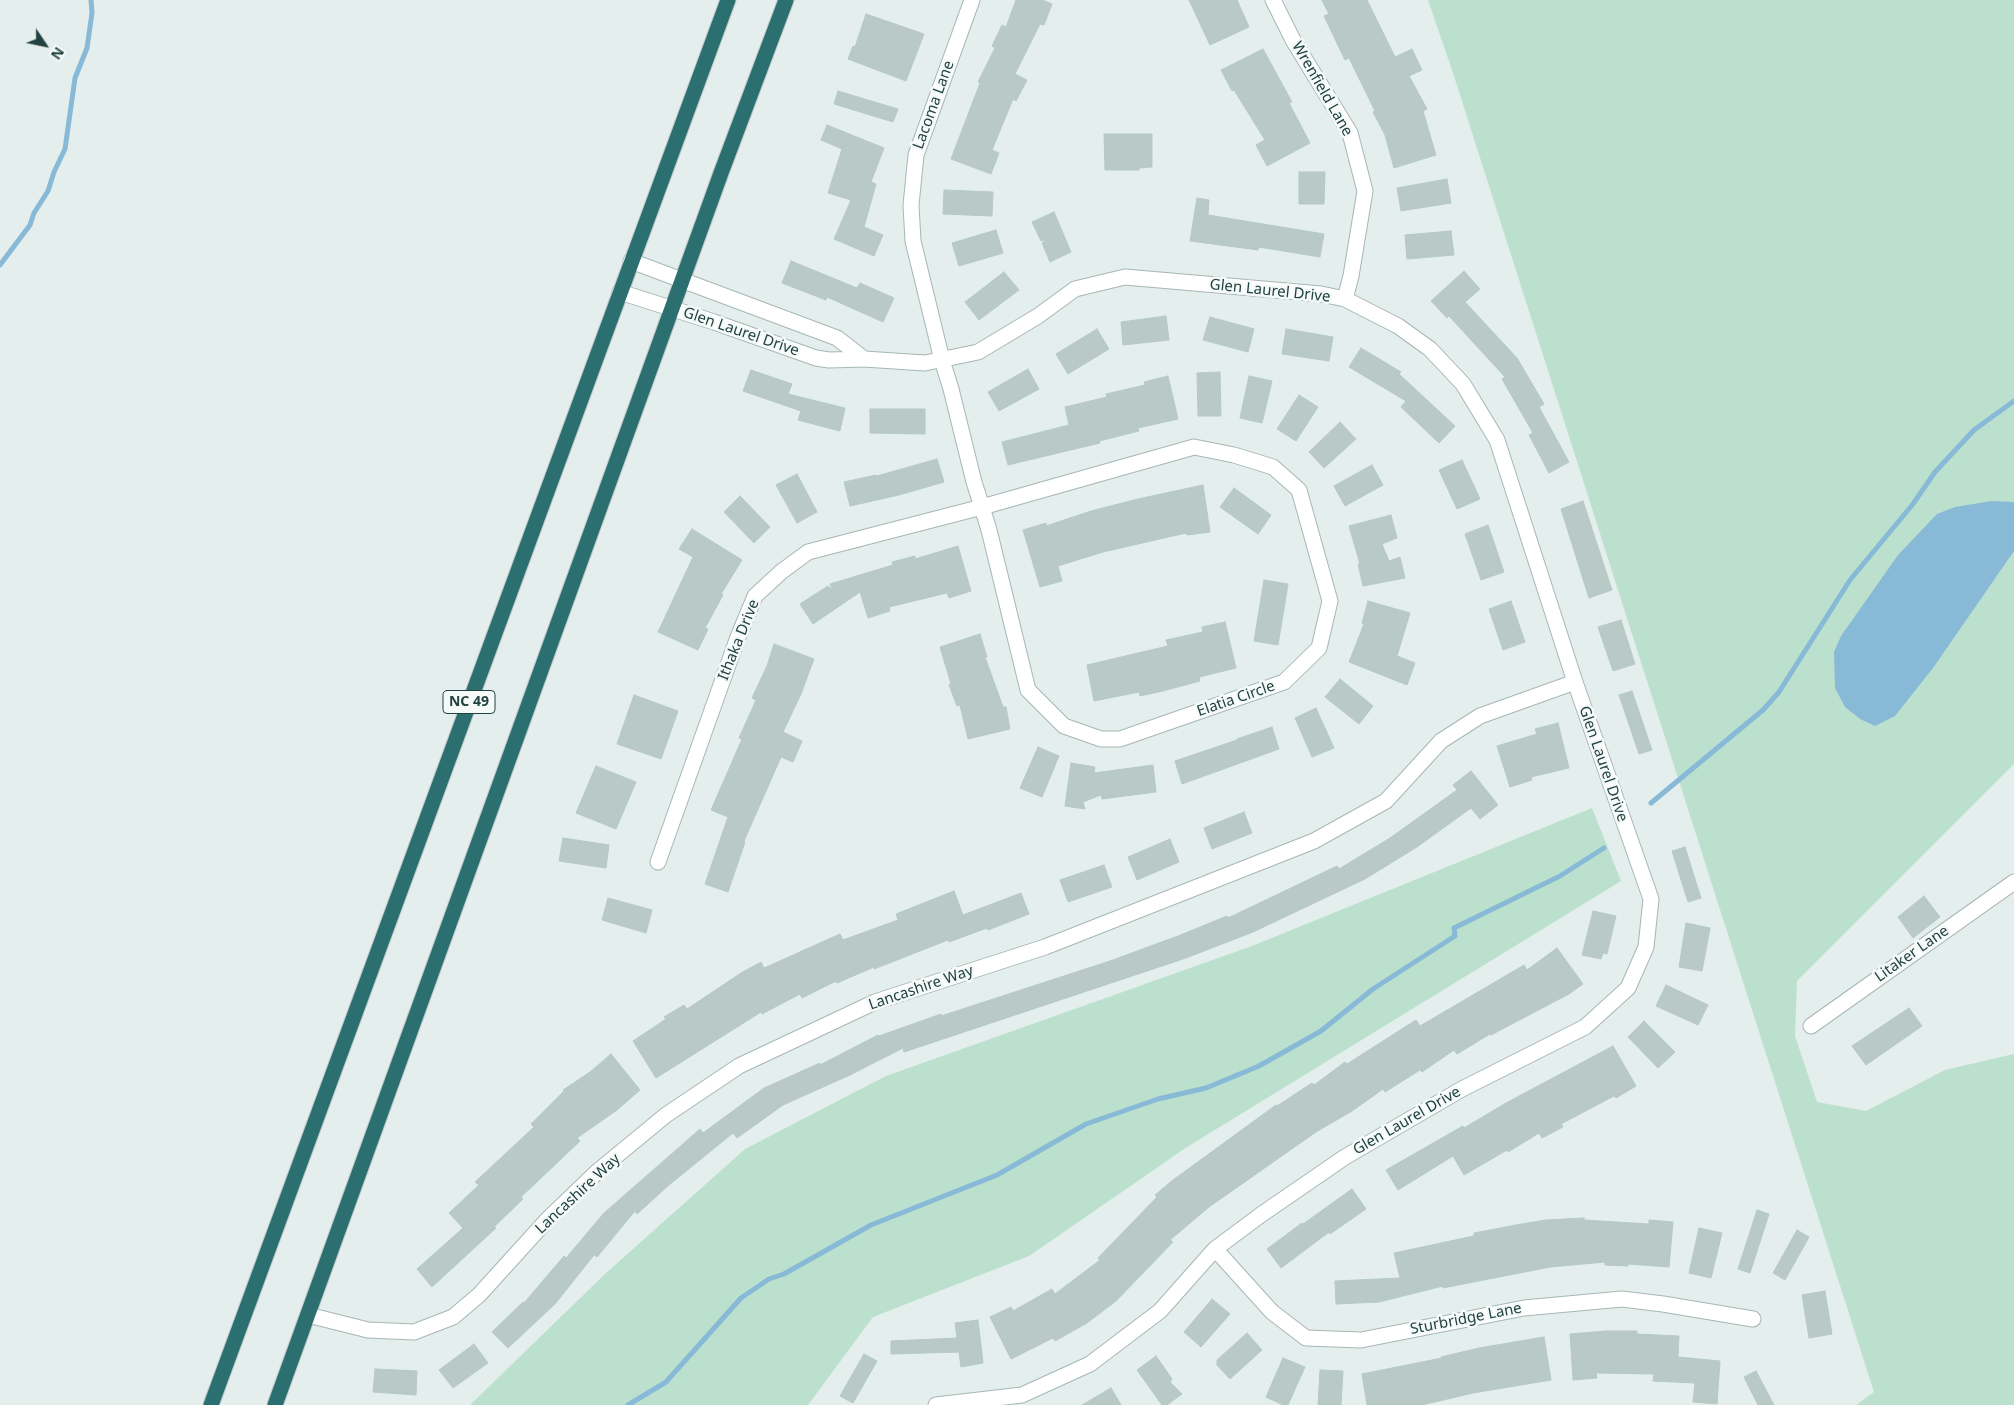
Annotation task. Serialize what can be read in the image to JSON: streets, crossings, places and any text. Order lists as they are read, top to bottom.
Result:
{
  "streets": {
    "highway": ["NC 49"],
    "street": [
      "Wrenfield Lane",
      "Lacoma Lane",
      "Glen Laurel Drive",
      "Ithaka Drive",
      "Elatia Circle",
      "Litaker Lane",
      "Lancashire Way",
      "Sturbridge Lane"
    ]
  },
  "crossings": [
    ["Wrenfield Lane", "Glen Laurel Drive"],
    ["Lacoma Lane", "Glen Laurel Drive"],
    ["Lacoma Lane", "Elatia Circle"],
    ["Glen Laurel Drive", "Elatia Circle"],
    ["Glen Laurel Drive", "NC 49"],
    ["Glen Laurel Drive", "Lancashire Way"],
    ["Glen Laurel Drive", "Sturbridge Lane"],
    ["Ithaka Drive", "Elatia Circle"]
  ],
  "north": "bottom right"
}
